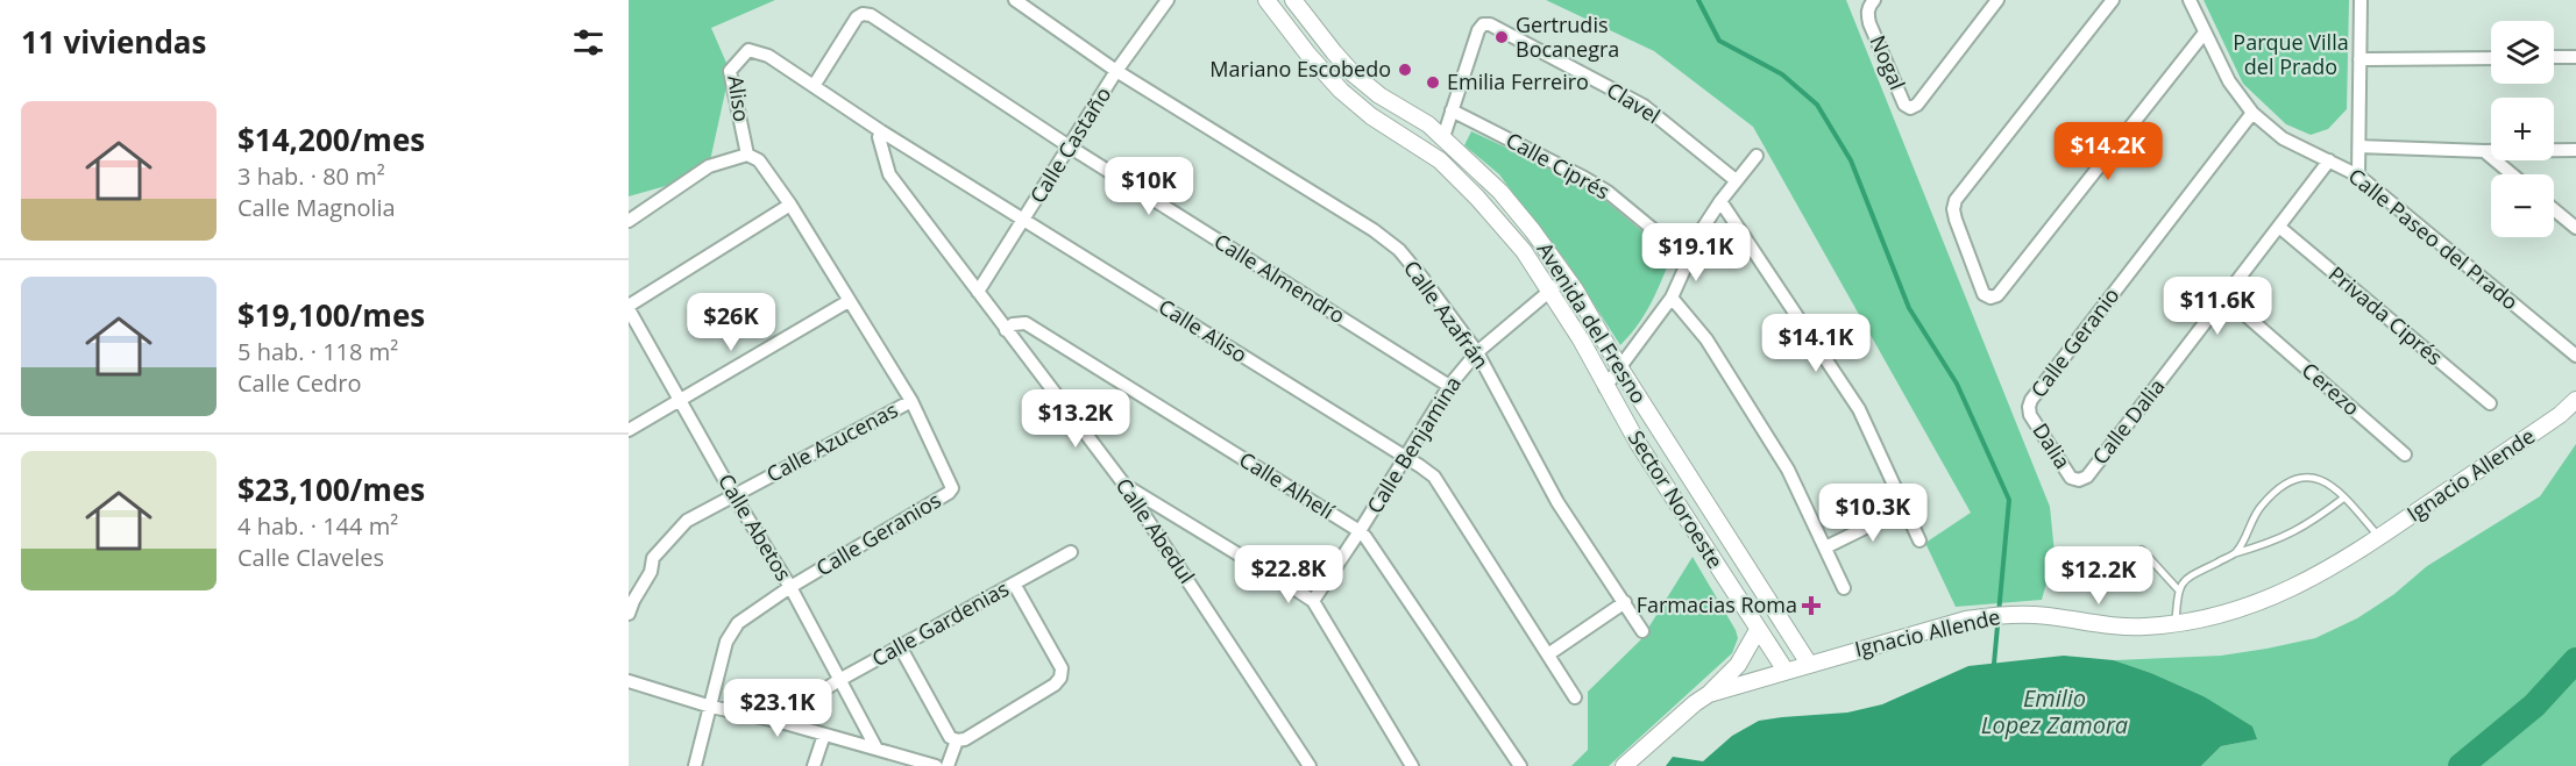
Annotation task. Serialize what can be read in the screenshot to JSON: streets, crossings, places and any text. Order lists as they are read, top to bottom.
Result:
{
  "streets": {
    "street": [
      "Nogal",
      "Aliso",
      "Clavel",
      "Calle Castaño",
      "Calle Ciprés",
      "Calle Paseo del Prado",
      "Calle Almendro",
      "Calle Azafrán",
      "Privada Ciprés",
      "Avenida del Fresno",
      "Calle Aliso",
      "Calle Geranio",
      "Cerezo",
      "Calle Dalia",
      "Calle Azucenas",
      "Calle Benjamina",
      "Dalia",
      "Ignacio Allende",
      "Calle Alhelí",
      "Sector Noroeste",
      "Calle Abetos",
      "Calle Abedul",
      "Calle Geranios",
      "Calle Gardenias"
    ]
  },
  "crossings": [
    ["Aliso", "Calle Aliso"],
    ["Clavel", "Calle Ciprés"],
    ["Calle Castaño", "Calle Almendro"],
    ["Calle Castaño", "Calle Azafrán"],
    ["Calle Castaño", "Calle Aliso"],
    ["Calle Castaño", "Calle Abedul"],
    ["Calle Paseo del Prado", "Calle Geranio"],
    ["Calle Paseo del Prado", "Calle Dalia"],
    ["Calle Almendro", "Calle Aliso"],
    ["Calle Almendro", "Calle Benjamina"],
    ["Calle Azafrán", "Calle Benjamina"],
    ["Privada Ciprés", "Calle Dalia"],
    ["Avenida del Fresno", "Calle Benjamina"],
    ["Avenida del Fresno", "Ignacio Allende"],
    ["Avenida del Fresno", "Sector Noroeste"],
    ["Calle Aliso", "Calle Benjamina"],
    ["Calle Aliso", "Calle Abedul"],
    ["Calle Geranio", "Dalia"],
    ["Cerezo", "Calle Dalia"],
    ["Calle Dalia", "Dalia"],
    ["Calle Azucenas", "Calle Abetos"],
    ["Calle Azucenas", "Calle Geranios"],
    ["Calle Benjamina", "Calle Alhelí"],
    ["Calle Benjamina", "Sector Noroeste"],
    ["Ignacio Allende", "Sector Noroeste"],
    ["Calle Alhelí", "Calle Abedul"],
    ["Calle Abetos", "Calle Geranios"],
    ["Calle Abetos", "Calle Gardenias"]
  ],
  "water": ["Emilio Lopez Zamora"],
  "parks": ["Parque Villa del Prado"],
  "places": {
    "other": ["Gertrudis Bocanegra", "Mariano Escobedo", "Emilia Ferreiro"],
    "health": ["Farmacias Roma"]
  },
  "page": {
    "heading": "11 viviendas",
    "map_buttons": ["+", "−"],
    "list": [
      {
        "name": "$14,200/mes",
        "note": "3 hab. · 80 m² · Calle Magnolia"
      },
      {
        "name": "$19,100/mes",
        "note": "5 hab. · 118 m² · Calle Cedro"
      },
      {
        "name": "$23,100/mes",
        "note": "4 hab. · 144 m² · Calle Claveles"
      }
    ],
    "price": [
      "$14.2K",
      "$10K",
      "$19.1K",
      "$11.6K",
      "$26K",
      "$14.1K",
      "$13.2K",
      "$10.3K",
      "$22.8K",
      "$12.2K",
      "$23.1K"
    ]
  }
}
